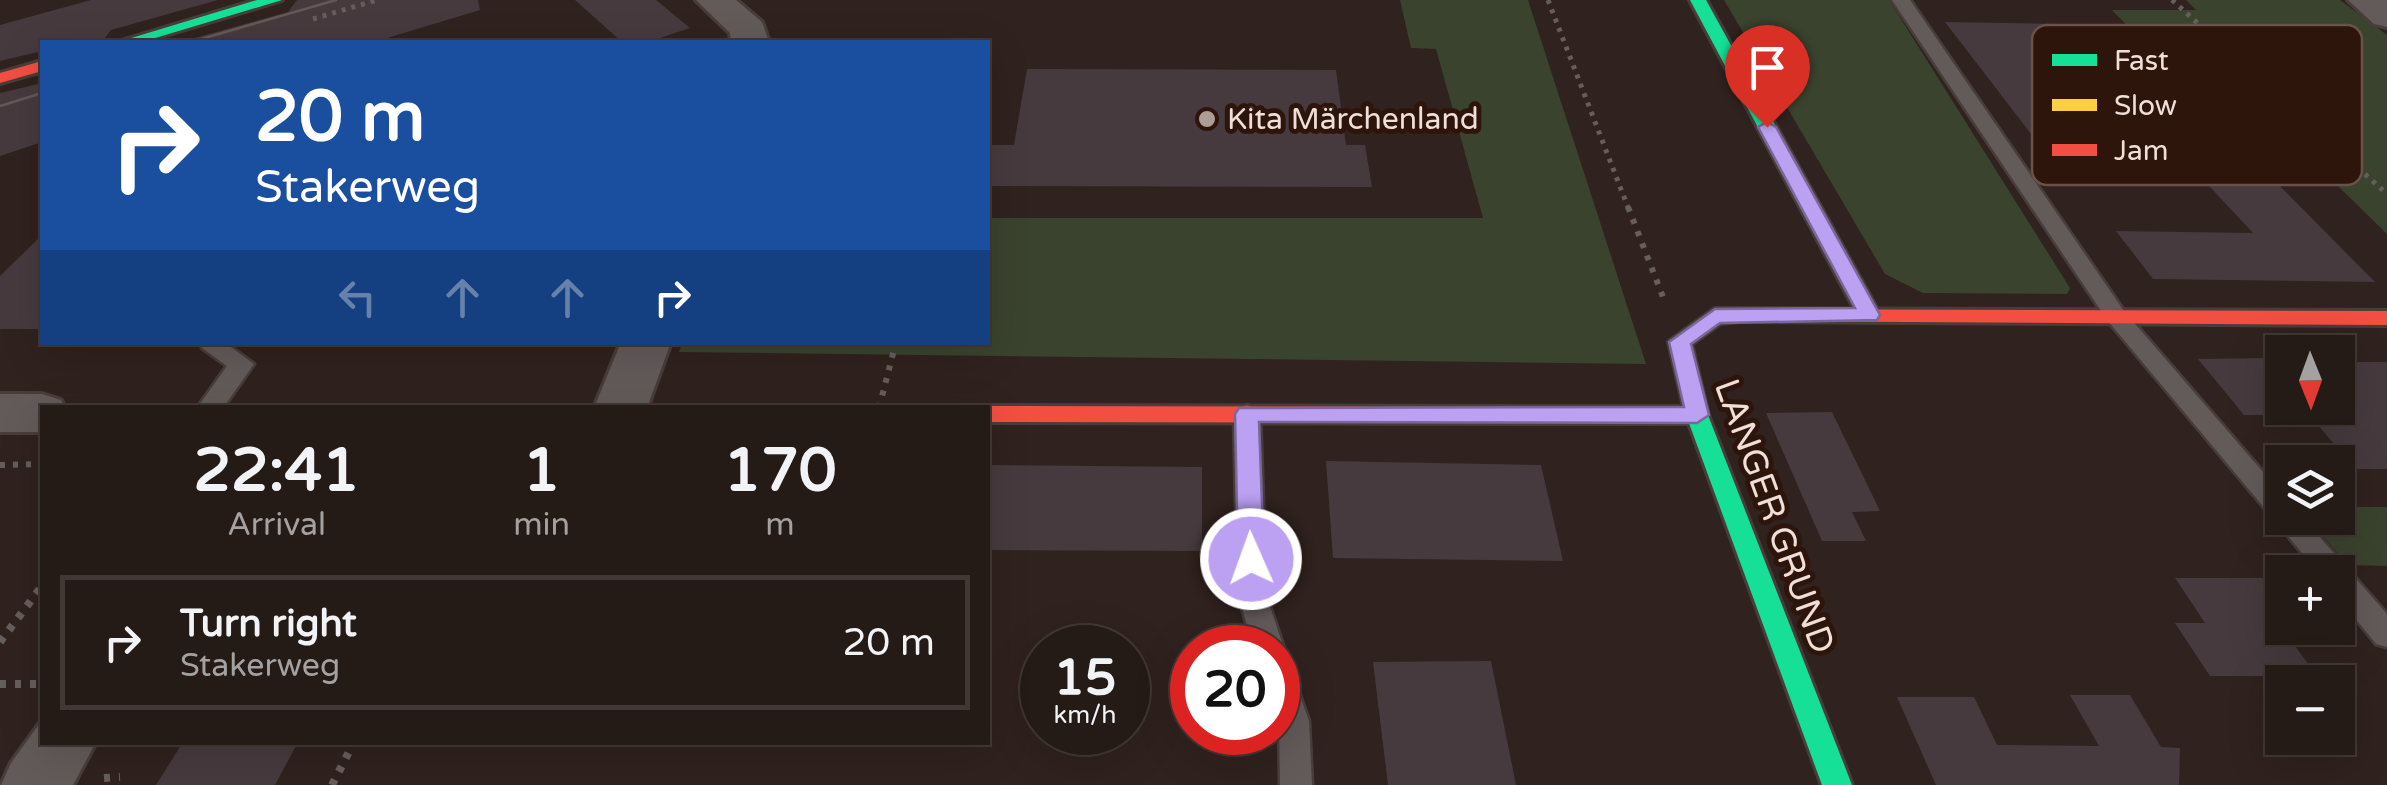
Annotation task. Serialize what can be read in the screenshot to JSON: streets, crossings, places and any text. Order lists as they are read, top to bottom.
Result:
{
  "streets": {
    "street": ["LANGER GRUND"]
  },
  "places": ["Kita Märchenland"],
  "legend": ["Fast", "Slow", "Jam"],
  "north": "bottom",
  "page": {
    "turn": ["20 m", "Stakerweg"],
    "map_buttons": ["+", "−"],
    "eta": [
      "22:41",
      "Arrival",
      "1",
      "min",
      "170",
      "m"
    ],
    "list": [
      {
        "name": "Turn right",
        "note": "Stakerweg",
        "value": "20 m"
      }
    ],
    "speed": "15 km/h",
    "limit": "20"
  }
}
